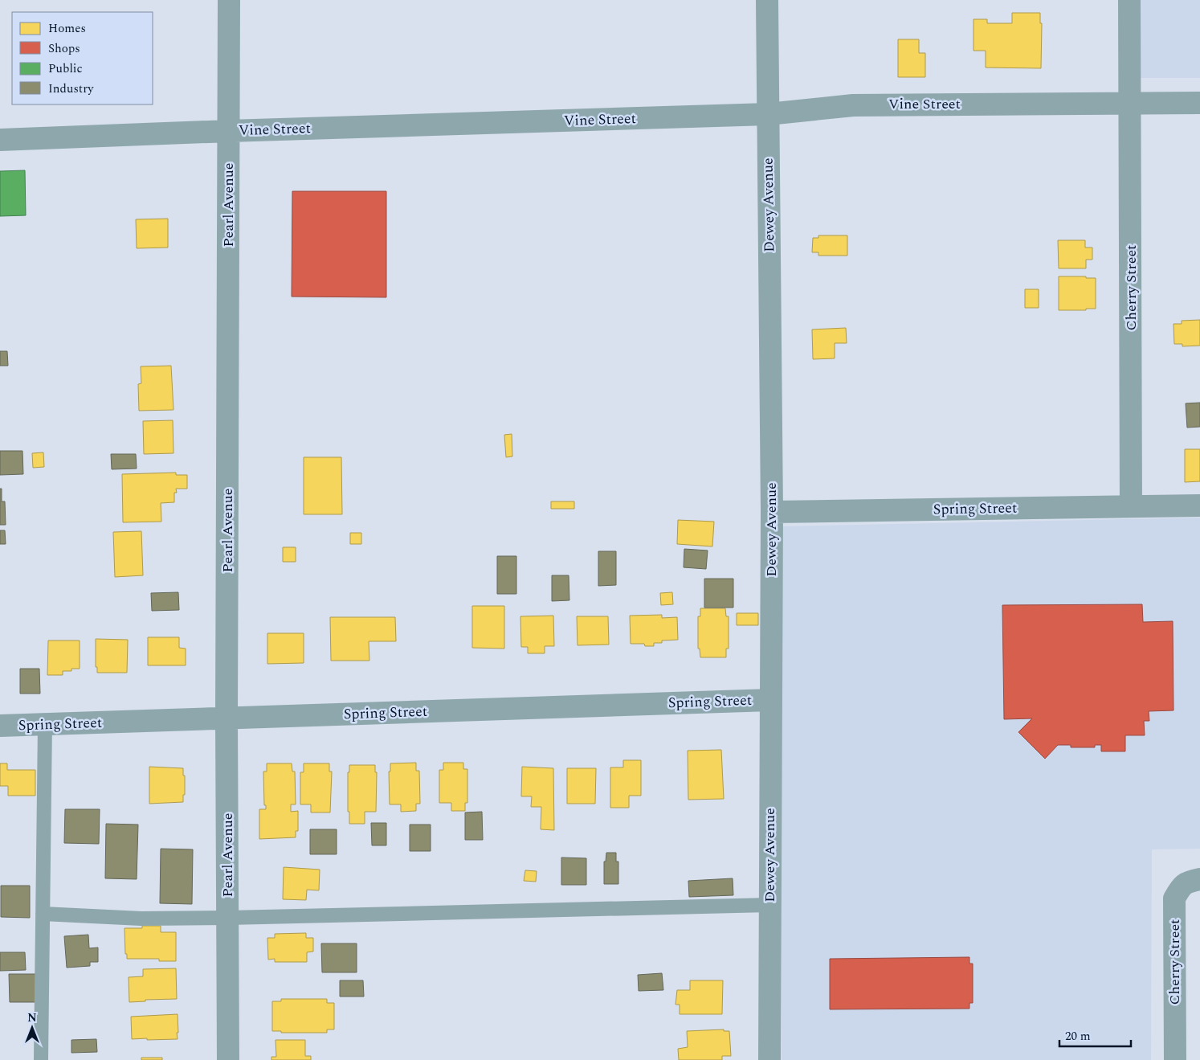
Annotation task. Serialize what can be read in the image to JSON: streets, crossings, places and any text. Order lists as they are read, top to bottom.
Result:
{
  "streets": {
    "street": [
      "Vine Street",
      "Pearl Avenue",
      "Dewey Avenue",
      "Cherry Street",
      "Spring Street"
    ]
  },
  "crossings": [
    ["Vine Street", "Pearl Avenue"],
    ["Vine Street", "Dewey Avenue"],
    ["Vine Street", "Cherry Street"],
    ["Pearl Avenue", "Spring Street"],
    ["Dewey Avenue", "Spring Street"],
    ["Cherry Street", "Spring Street"]
  ],
  "legend": [
    "Homes",
    "Shops",
    "Public",
    "Industry"
  ],
  "scale_bar": "20 m",
  "north": "top"
}
